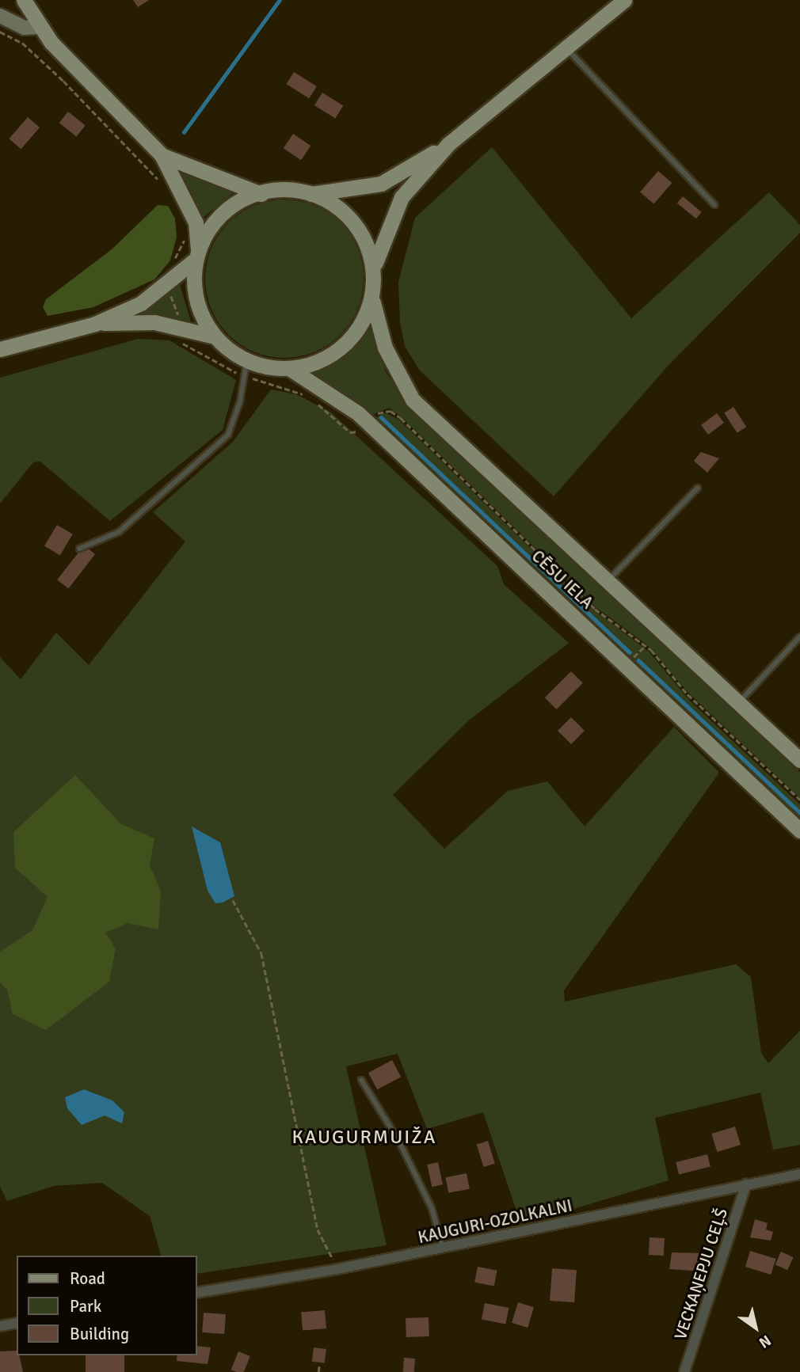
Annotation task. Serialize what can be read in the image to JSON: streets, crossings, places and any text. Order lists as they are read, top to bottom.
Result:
{
  "streets": {
    "main road": ["CĒSU IELA"],
    "street": ["KAUGURI-OZOLKALNI", "VECKAŅEPJU CEĻŠ"]
  },
  "crossings": [
    ["KAUGURI-OZOLKALNI", "VECKAŅEPJU CEĻŠ"]
  ],
  "districts": ["KAUGURMUIŽA"],
  "legend": ["Road", "Park", "Building"],
  "north": "bottom right"
}
